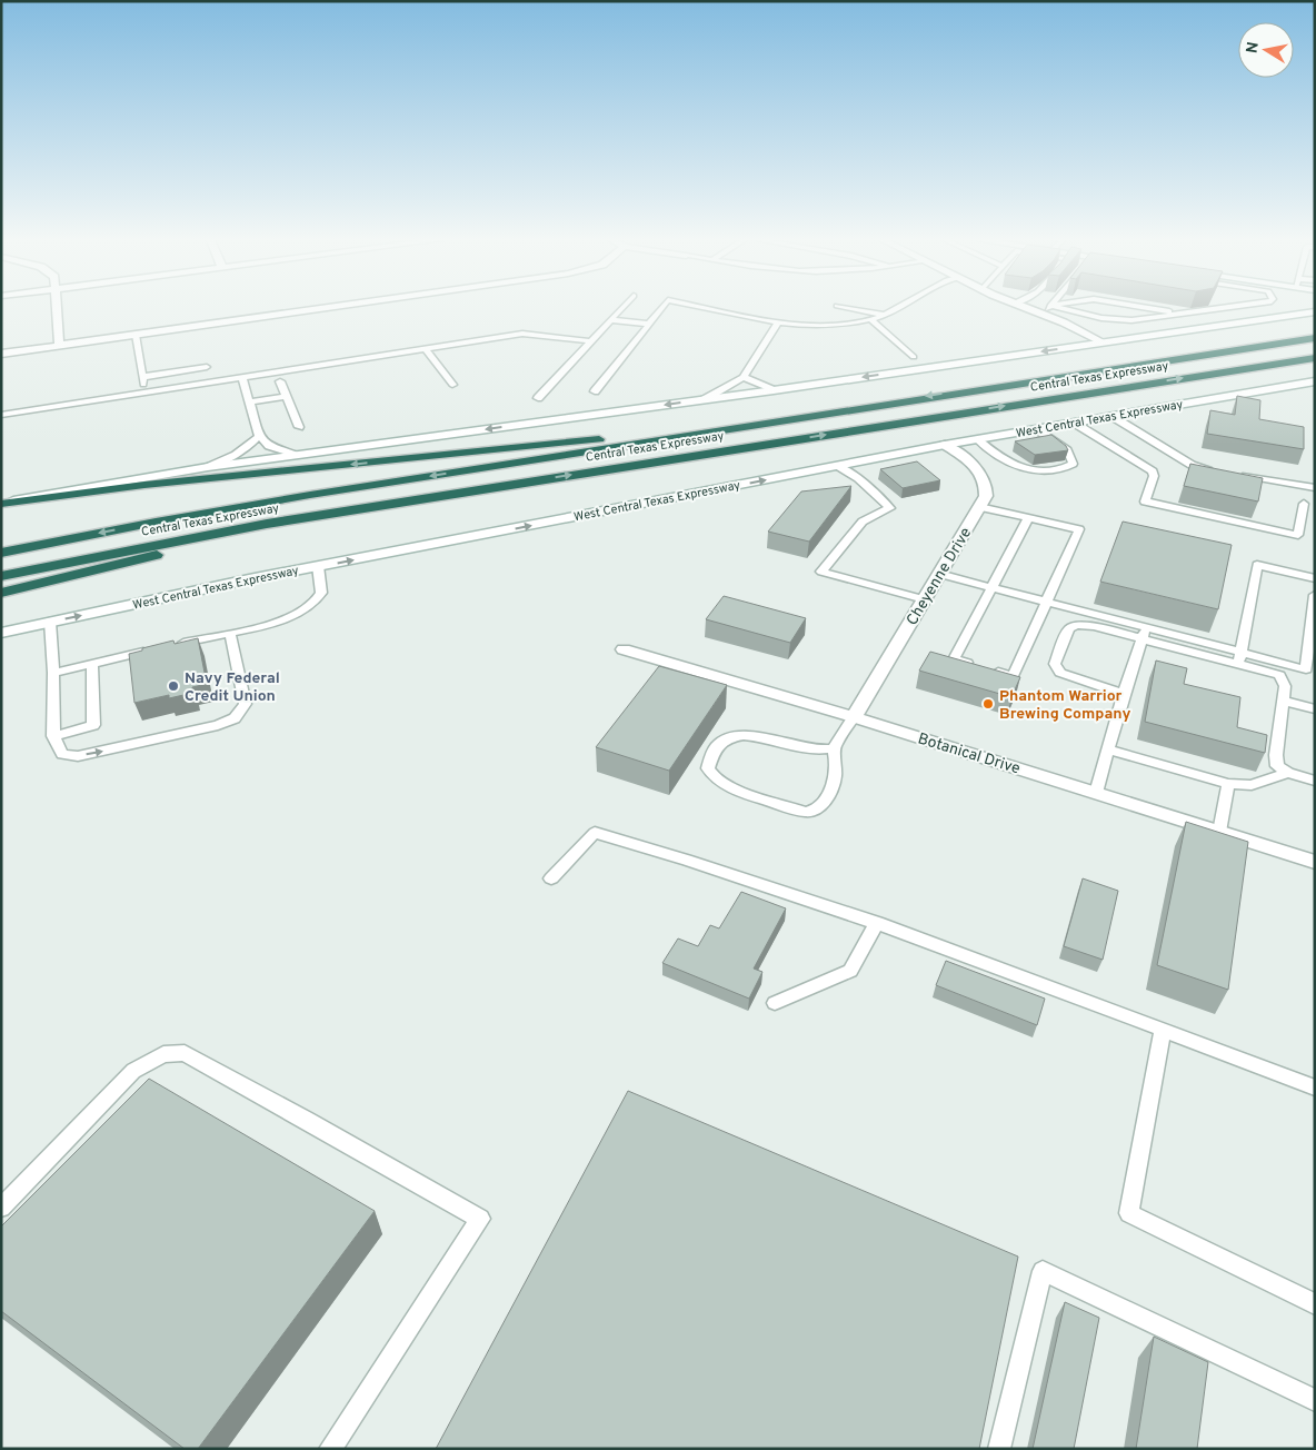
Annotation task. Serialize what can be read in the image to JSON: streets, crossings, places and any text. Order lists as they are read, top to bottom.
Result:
{
  "streets": {
    "highway": ["Central Texas Expressway"],
    "street": ["West Central Texas Expressway", "Cheyenne Drive", "Botanical Drive"]
  },
  "crossings": [
    ["West Central Texas Expressway", "Cheyenne Drive"],
    ["Cheyenne Drive", "Botanical Drive"]
  ],
  "places": ["Navy Federal Credit Union", "Phantom Warrior Brewing Company"],
  "north": "left"
}
